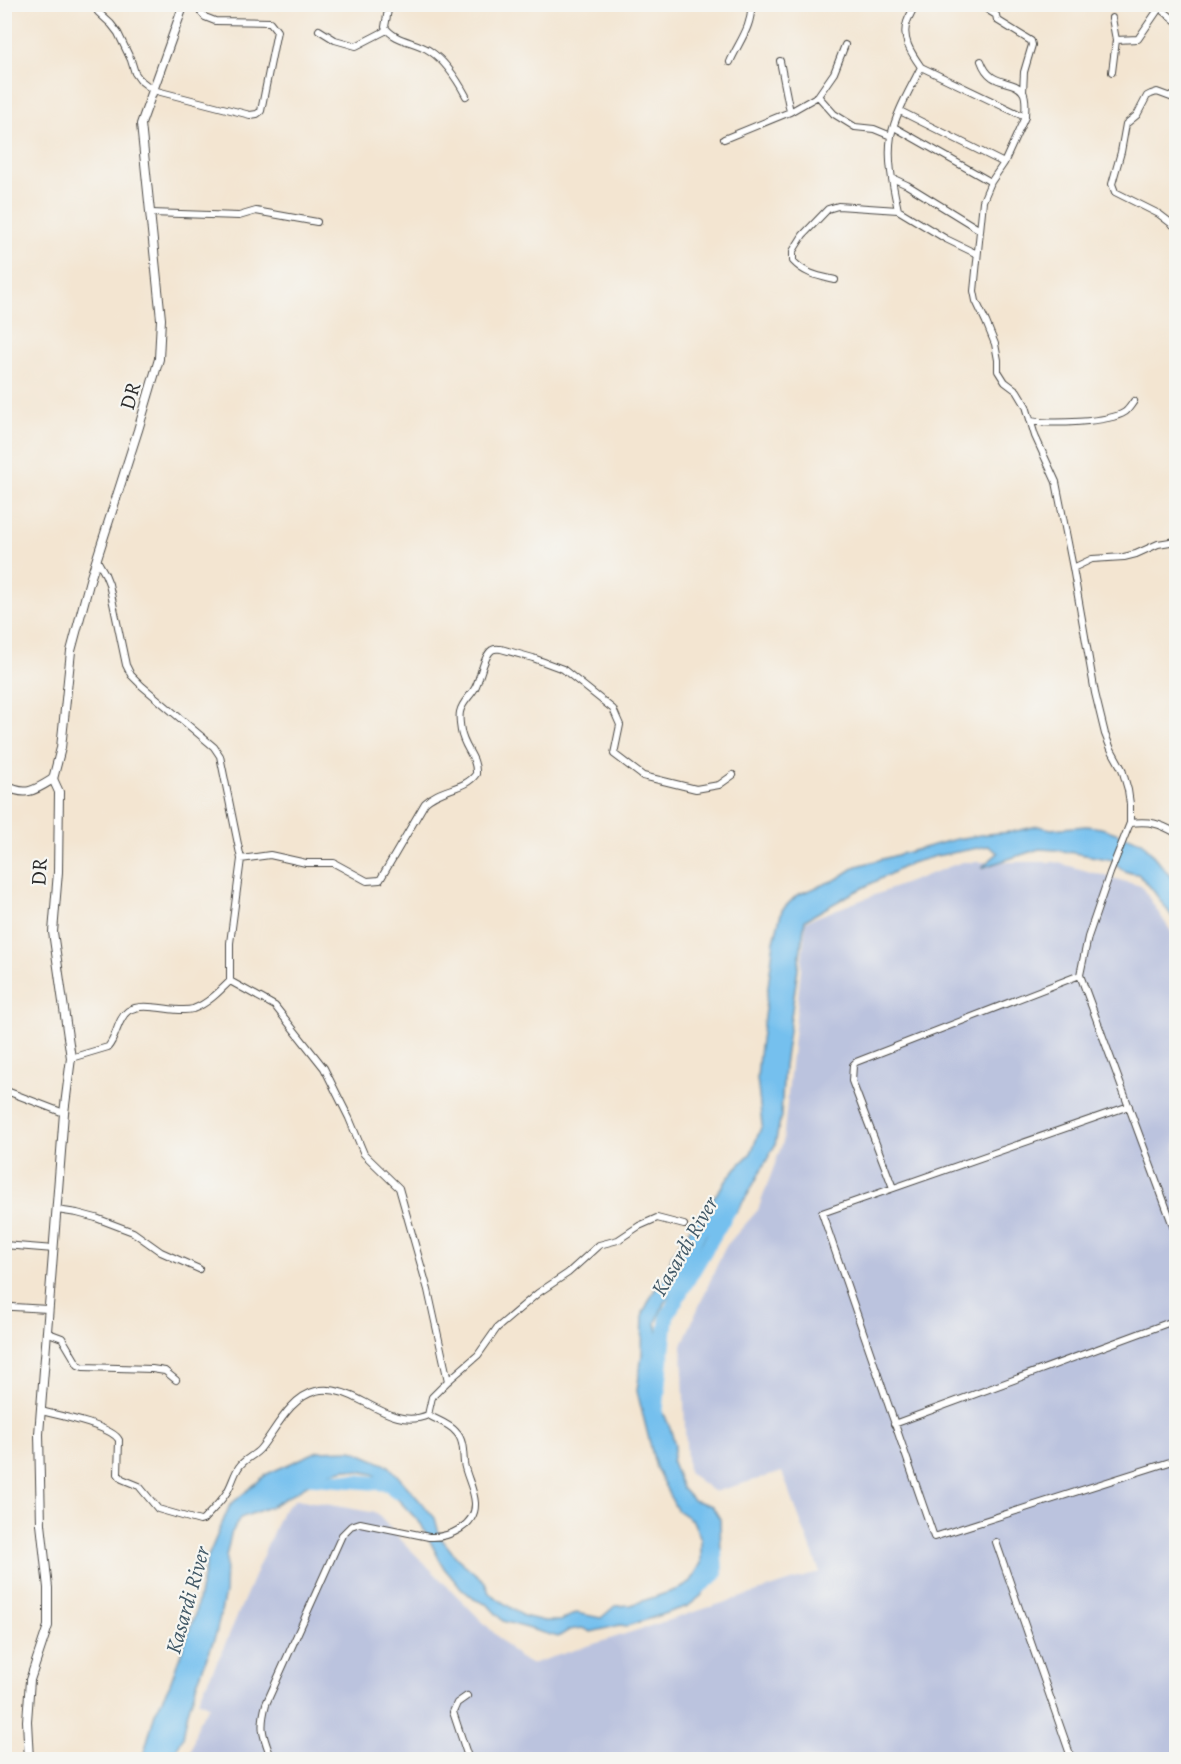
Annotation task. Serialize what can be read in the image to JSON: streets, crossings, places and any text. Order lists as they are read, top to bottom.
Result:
{
  "streets": {
    "main road": ["DR"]
  },
  "water": ["Kasardi River"]
}
